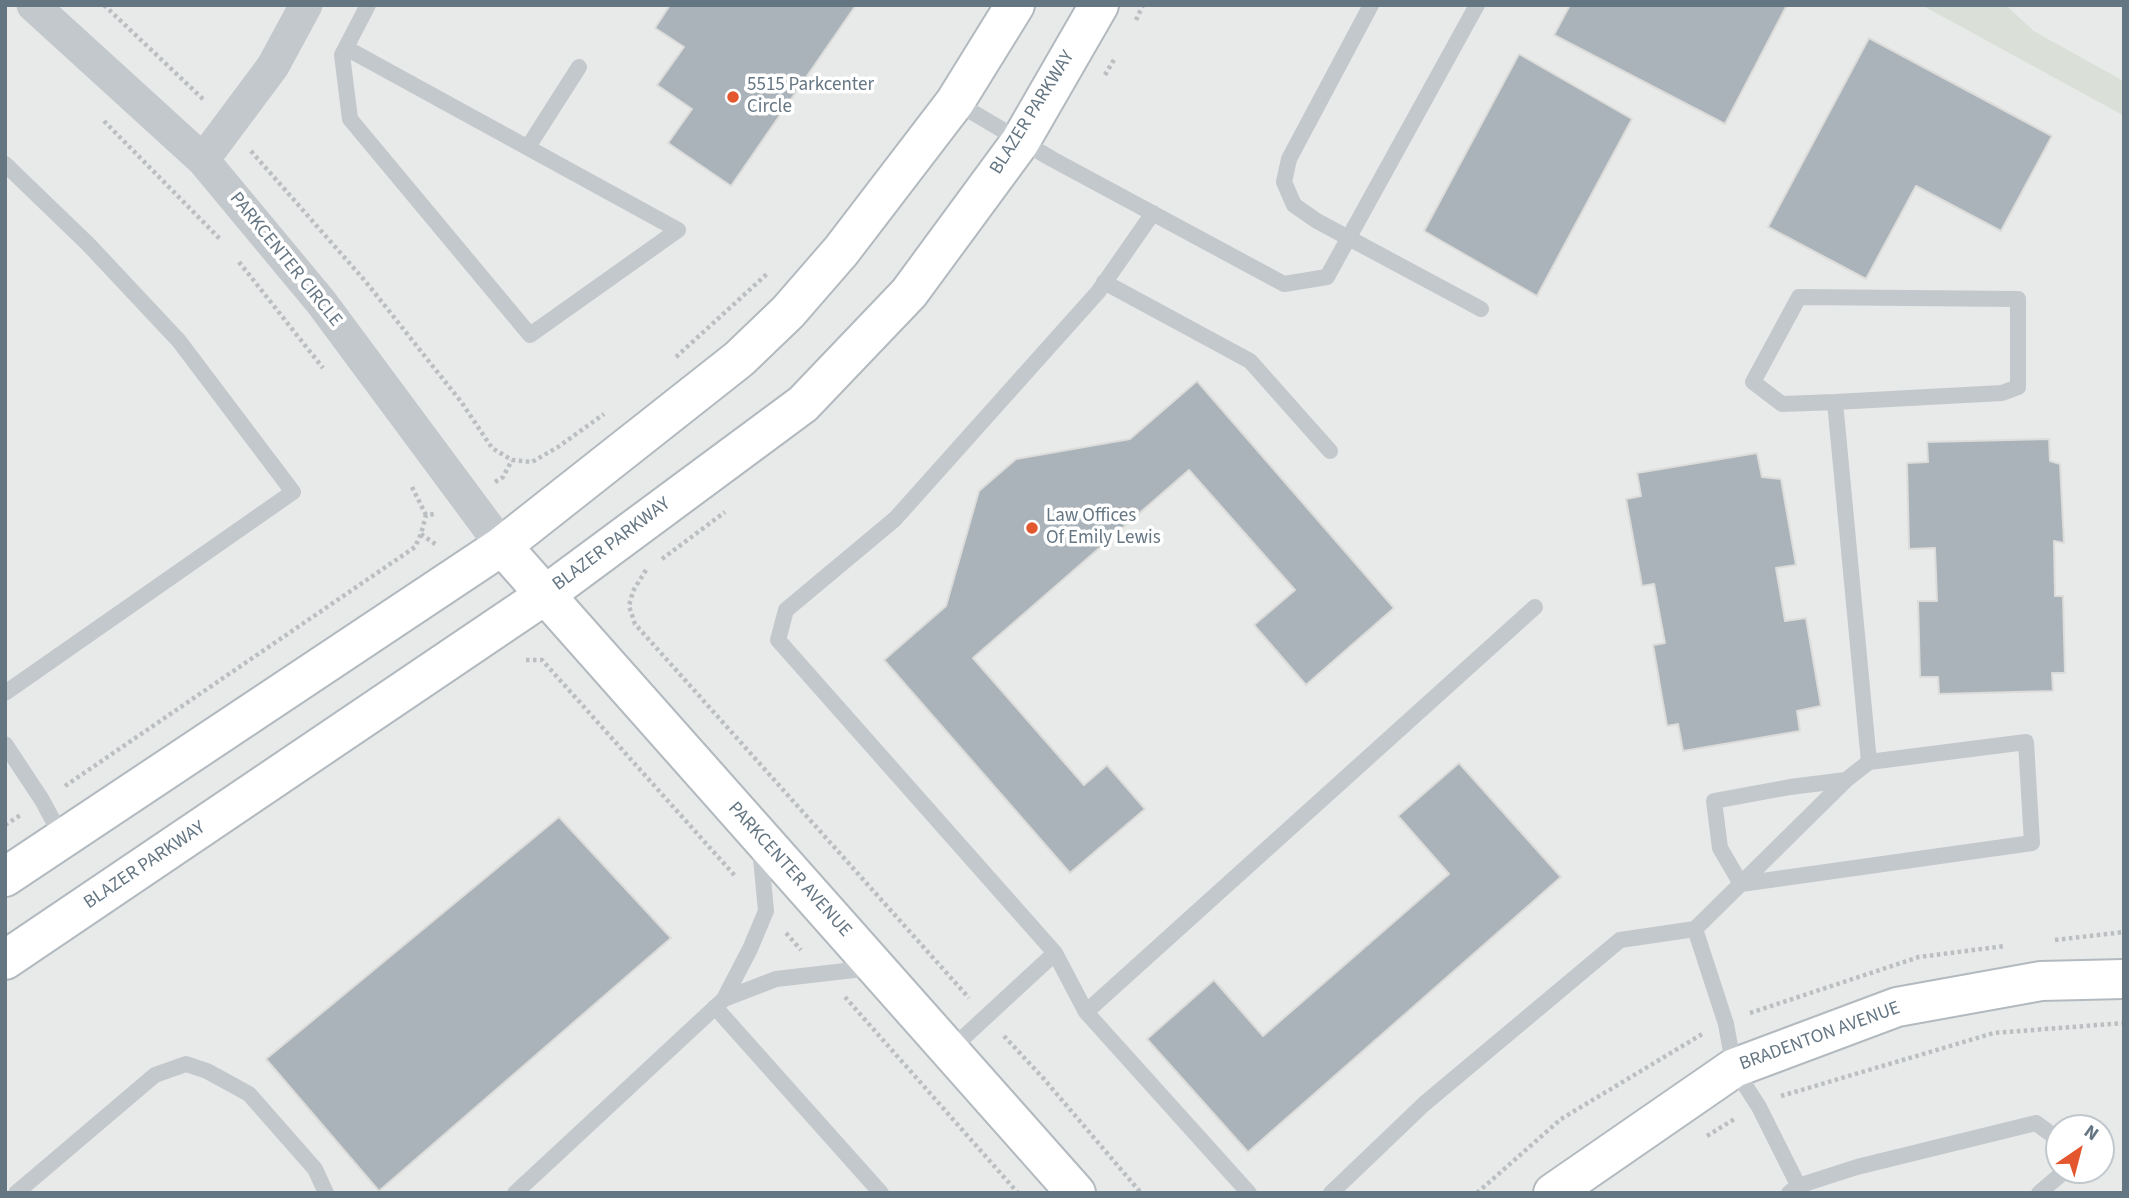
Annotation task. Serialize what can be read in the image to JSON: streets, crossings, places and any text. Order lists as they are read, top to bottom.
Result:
{
  "streets": {
    "street": [
      "BLAZER PARKWAY",
      "PARKCENTER CIRCLE",
      "PARKCENTER AVENUE",
      "BRADENTON AVENUE"
    ]
  },
  "crossings": [
    ["BLAZER PARKWAY", "PARKCENTER AVENUE"],
    ["PARKCENTER CIRCLE", "PARKCENTER AVENUE"]
  ],
  "places": ["5515 Parkcenter Circle", "Law Offices Of Emily Lewis"],
  "north": "top right"
}
